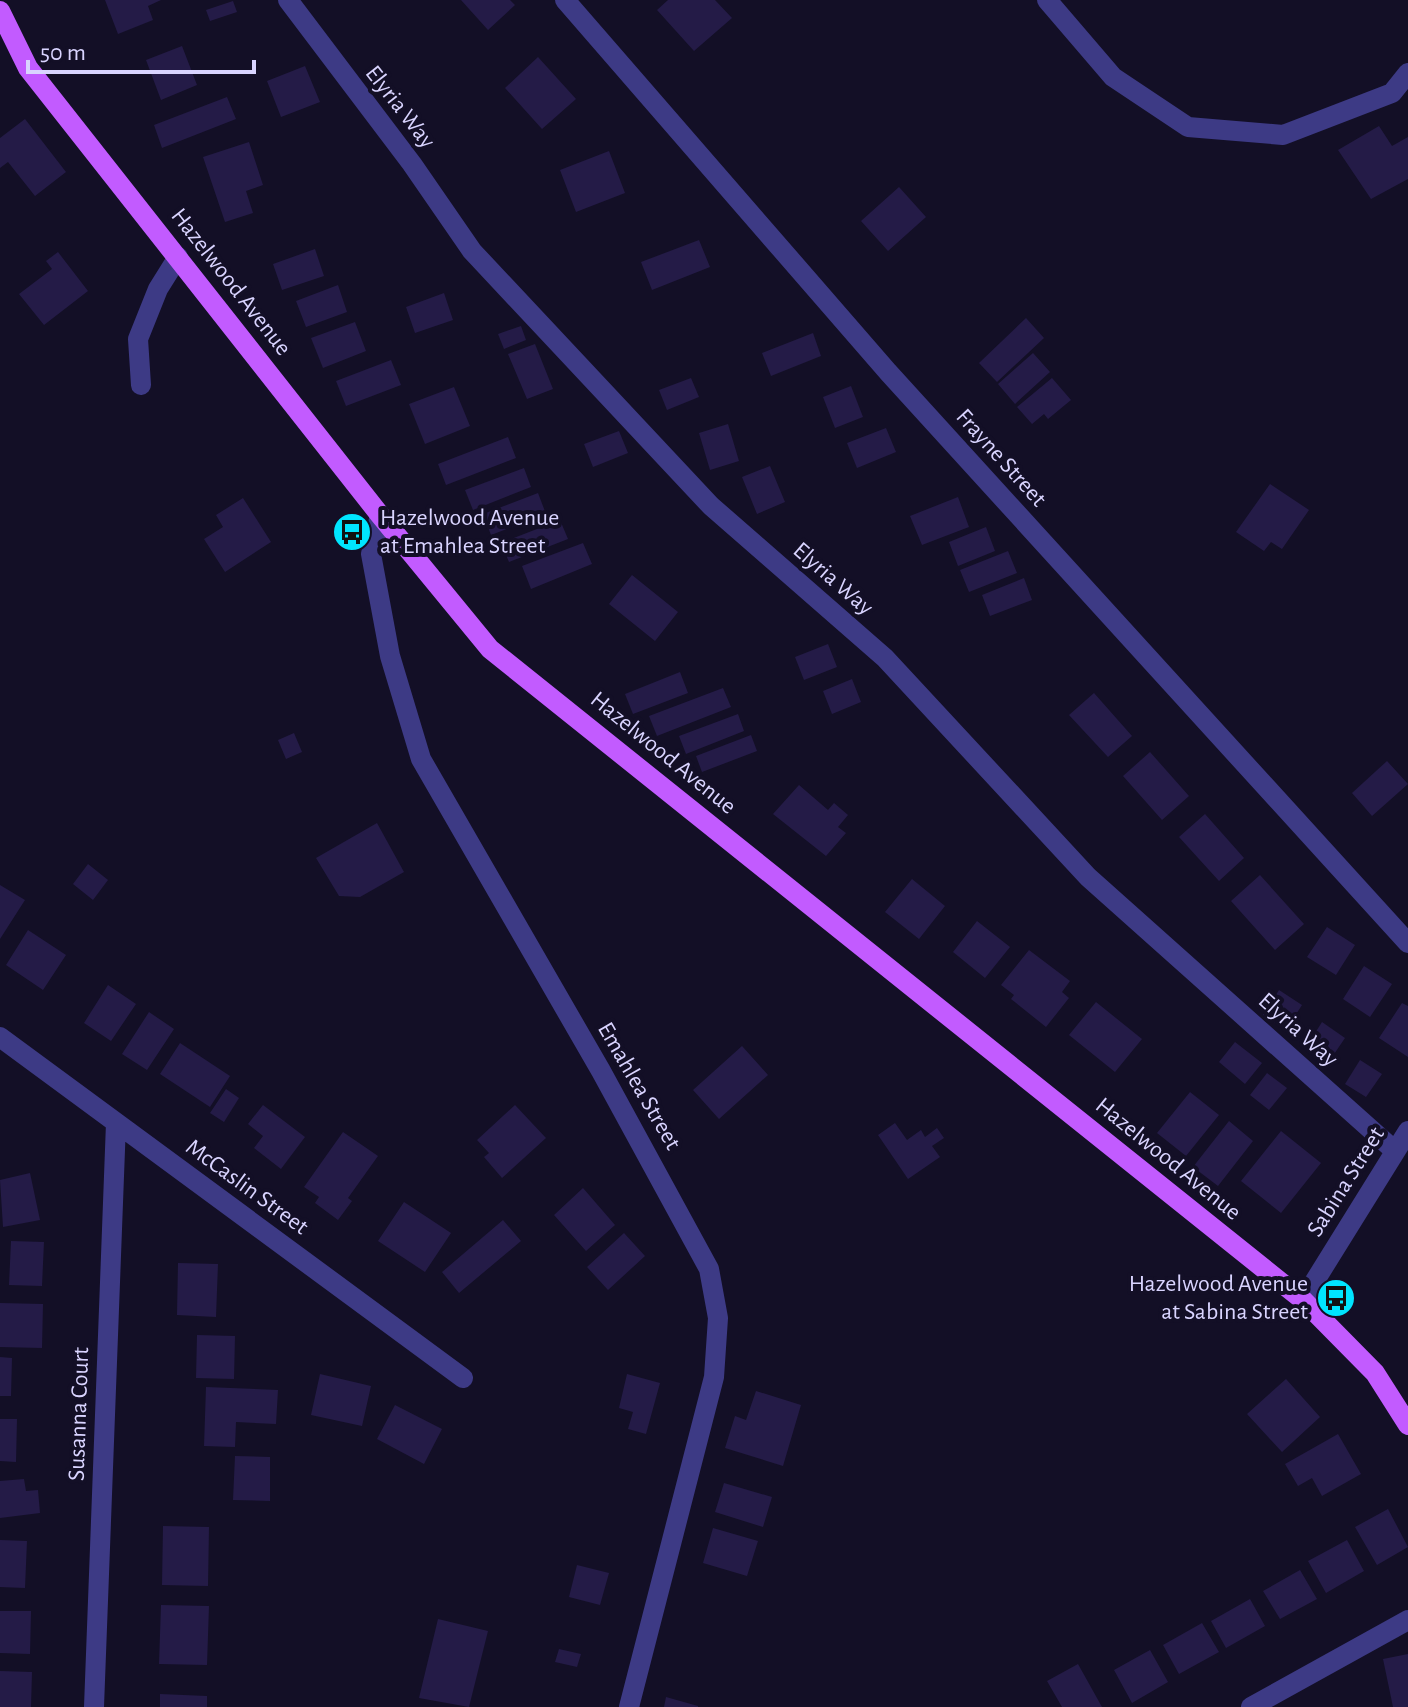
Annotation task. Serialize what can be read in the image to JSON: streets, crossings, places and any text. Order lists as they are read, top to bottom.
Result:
{
  "streets": {
    "main road": ["Hazelwood Avenue"],
    "street": [
      "Elyria Way",
      "Frayne Street",
      "Emahlea Street",
      "Sabina Street",
      "McCaslin Street",
      "Susanna Court"
    ]
  },
  "crossings": [
    ["Elyria Way", "Sabina Street"],
    ["Hazelwood Avenue", "Emahlea Street"],
    ["Hazelwood Avenue", "Sabina Street"],
    ["McCaslin Street", "Susanna Court"]
  ],
  "places": {
    "bus stop": ["Hazelwood Avenue at Emahlea Street", "Hazelwood Avenue at Sabina Street"]
  },
  "scale_bar": "50 m"
}
